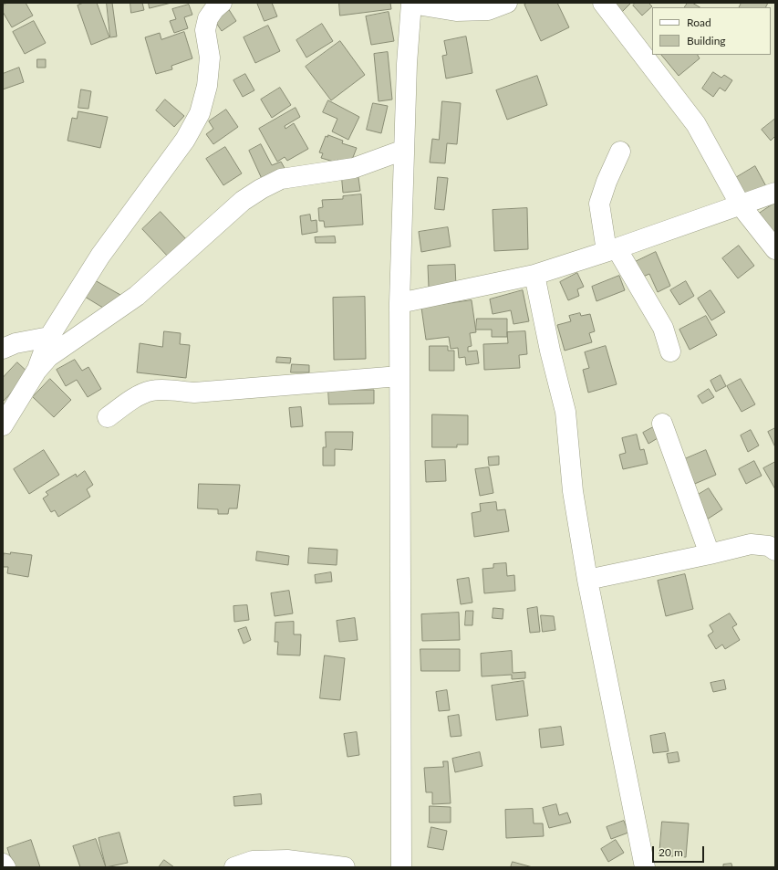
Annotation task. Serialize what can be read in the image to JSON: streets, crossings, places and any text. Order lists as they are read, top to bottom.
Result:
{
  "legend": ["Road", "Building"],
  "scale_bar": "20 m"
}
